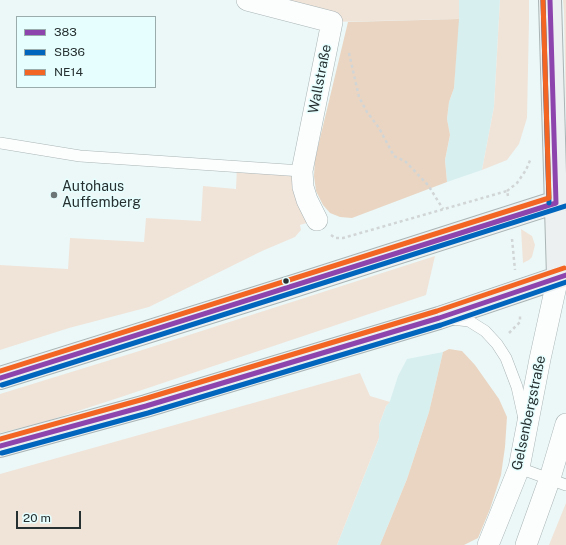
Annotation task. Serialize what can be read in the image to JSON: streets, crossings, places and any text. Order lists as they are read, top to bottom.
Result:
{
  "streets": {
    "street": ["Wallstraße", "Gelsenbergstraße"]
  },
  "places": ["Autohaus Auffemberg"],
  "lines": ["transit line 383", "transit line SB36", "transit line NE14"],
  "legend": ["383", "SB36", "NE14"],
  "scale_bar": "20 m"
}
